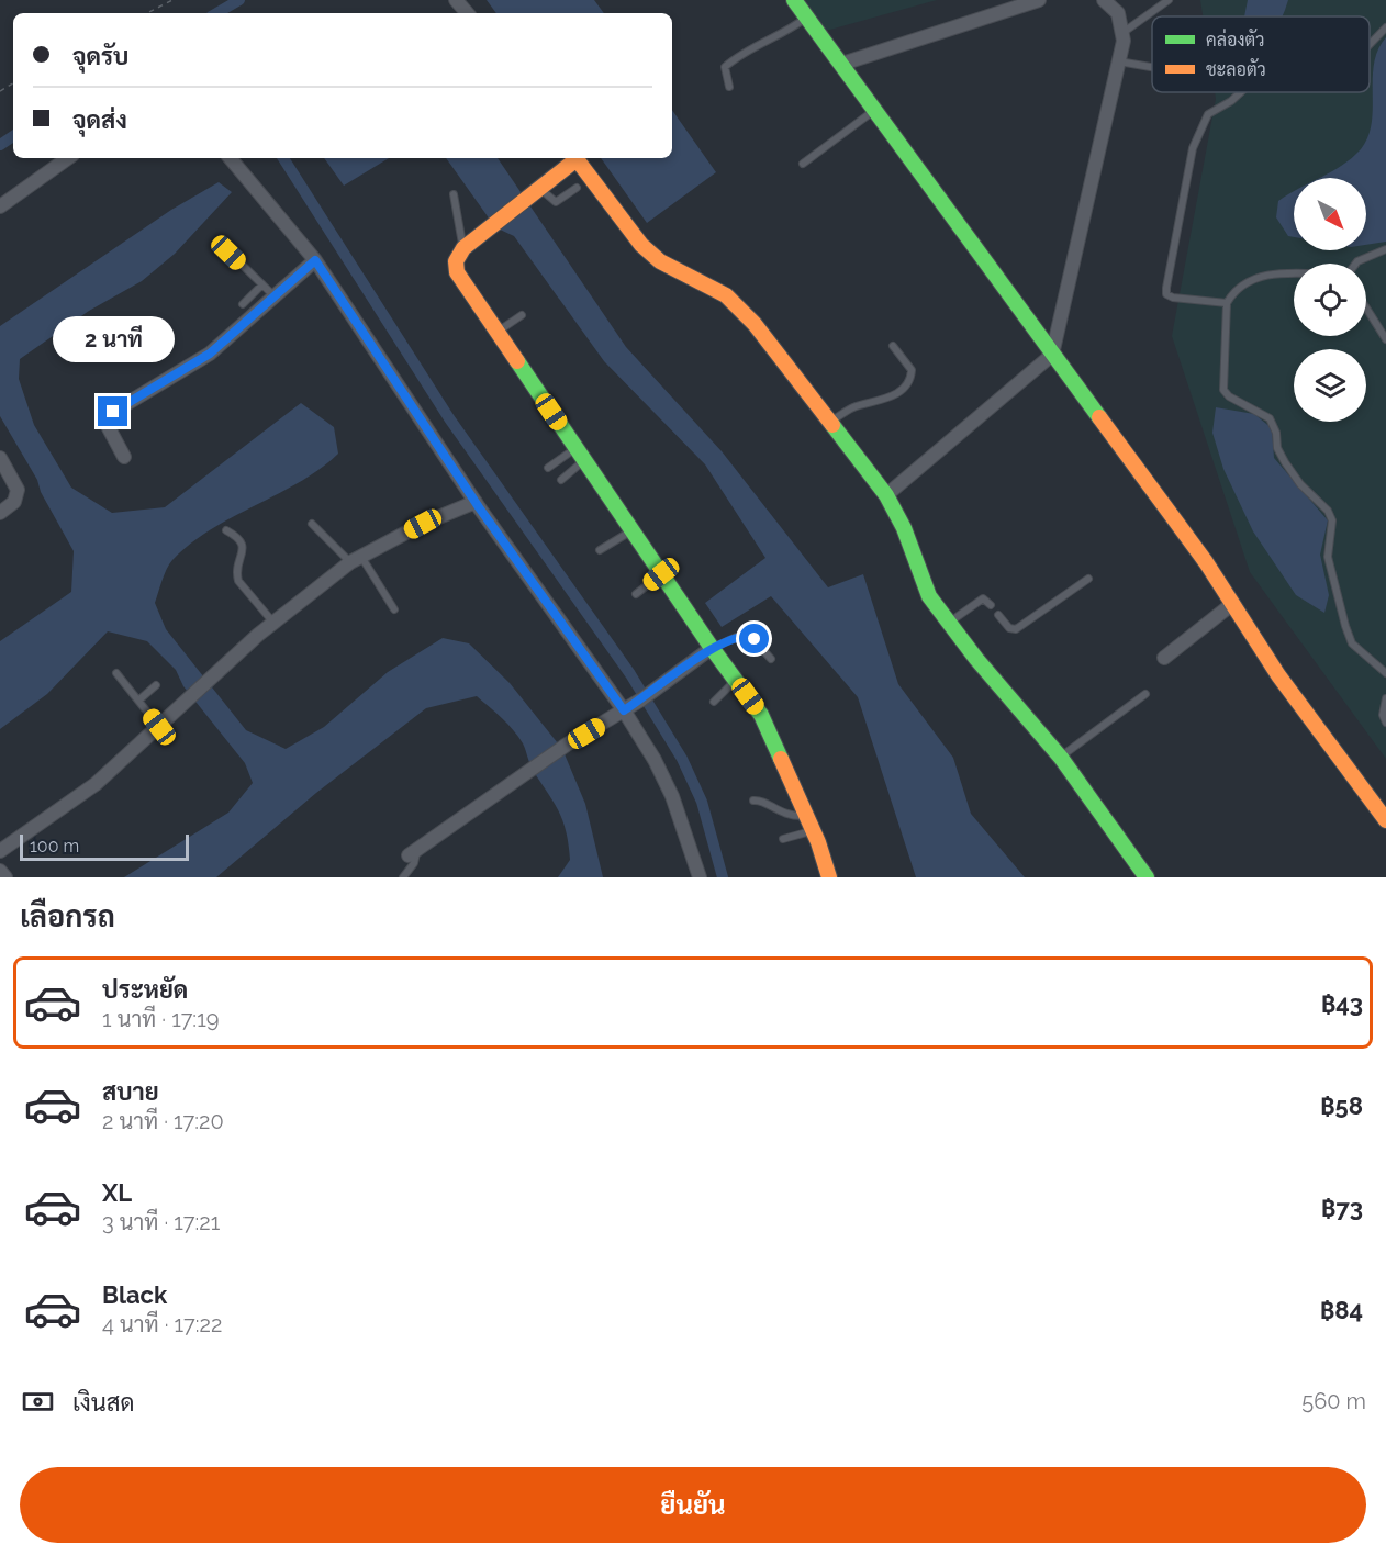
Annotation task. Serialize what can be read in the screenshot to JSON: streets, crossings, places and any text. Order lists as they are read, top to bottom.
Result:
{
  "legend": ["คล่องตัว", "ชะลอตัว"],
  "scale_bar": "100 m",
  "north": "bottom right",
  "page": {
    "banner": ["จุดรับ", "จุดส่ง"],
    "bubble": "2 นาที",
    "scale": "100 m",
    "heading": "เลือกรถ",
    "list": [
      {
        "name": "ประหยัด",
        "note": "1 นาที · 17:19",
        "value": "฿43"
      },
      {
        "name": "สบาย",
        "note": "2 นาที · 17:20",
        "value": "฿58"
      },
      {
        "name": "XL",
        "note": "3 นาที · 17:21",
        "value": "฿73"
      },
      {
        "name": "Black",
        "note": "4 นาที · 17:22",
        "value": "฿84"
      }
    ],
    "pay": ["เงินสด", "560 m"],
    "buttons": "ยืนยัน"
  }
}
